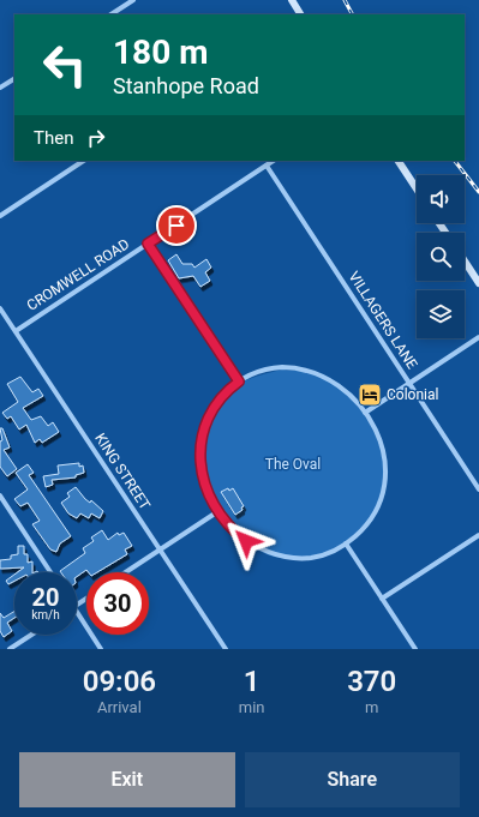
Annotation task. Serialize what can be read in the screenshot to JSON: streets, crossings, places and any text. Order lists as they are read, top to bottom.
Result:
{
  "streets": {
    "street": ["CROMWELL ROAD", "VILLAGERS LANE", "KING STREET"]
  },
  "crossings": [
    ["CROMWELL ROAD", "VILLAGERS LANE"],
    ["CROMWELL ROAD", "KING STREET"]
  ],
  "parks": ["The Oval"],
  "places": {
    "hotel": ["Colonial"]
  },
  "page": {
    "turn": ["180 m", "Stanhope Road"],
    "then": "Then",
    "speed": "20 km/h",
    "limit": "30",
    "eta": [
      "09:06",
      "Arrival",
      "1",
      "min",
      "370",
      "m"
    ],
    "buttons": ["Exit", "Share"]
  }
}
